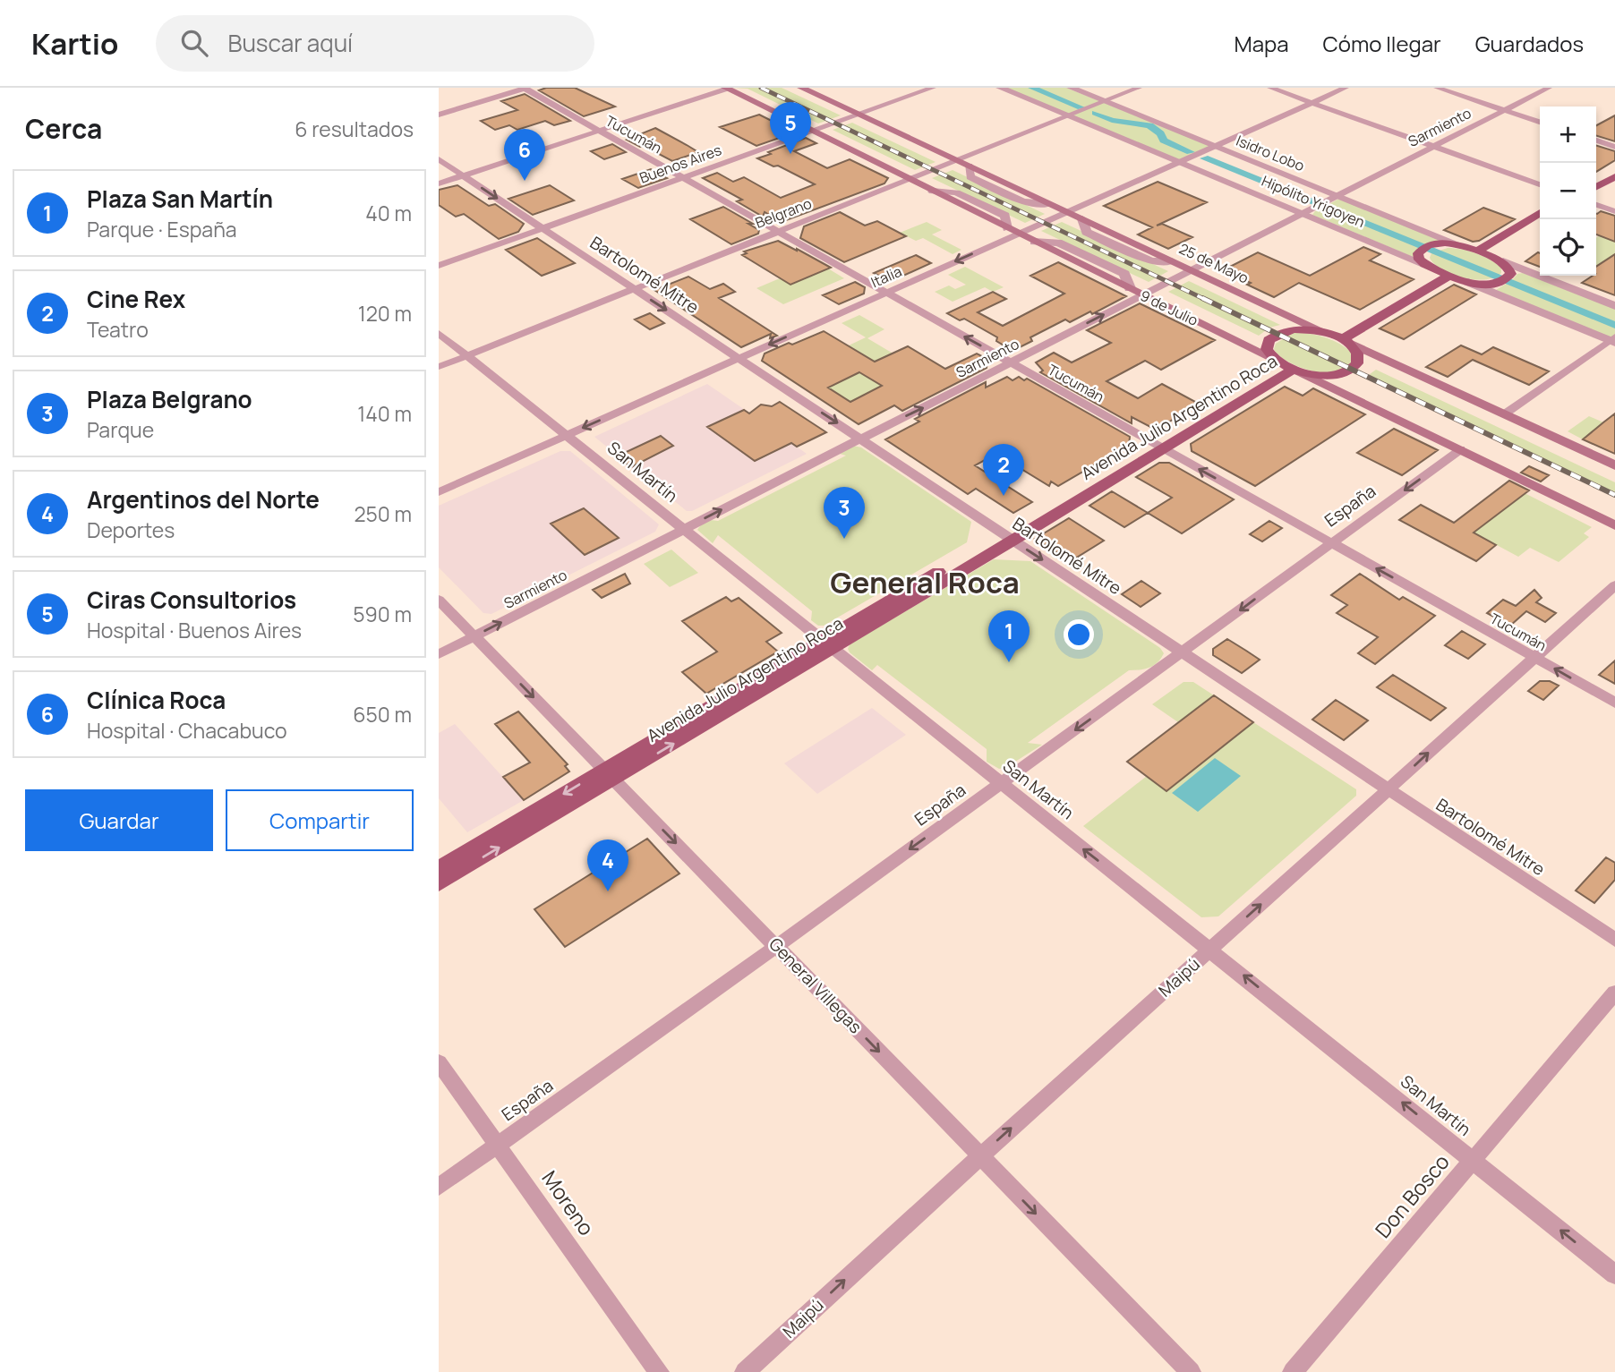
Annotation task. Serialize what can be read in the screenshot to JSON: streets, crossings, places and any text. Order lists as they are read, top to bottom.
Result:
{
  "streets": {
    "main road": [
      "Hipólito Yrigoyen",
      "25 de Mayo",
      "9 de Julio",
      "Avenida Julio Argentino Roca"
    ],
    "street": [
      "Sarmiento",
      "Tucumán",
      "Isidro Lobo",
      "Buenos Aires",
      "Belgrano",
      "Bartolomé Mitre",
      "Italia",
      "San Martín",
      "España",
      "Maipú",
      "General Villegas",
      "Don Bosco",
      "Moreno"
    ]
  },
  "crossings": [
    ["Sarmiento", "Tucumán"],
    ["Sarmiento", "Isidro Lobo"],
    ["Sarmiento", "Hipólito Yrigoyen"],
    ["Sarmiento", "25 de Mayo"],
    ["Sarmiento", "Bartolomé Mitre"],
    ["Sarmiento", "9 de Julio"],
    ["Sarmiento", "San Martín"],
    ["Sarmiento", "General Villegas"],
    ["Tucumán", "Buenos Aires"],
    ["Tucumán", "Belgrano"],
    ["Tucumán", "Italia"],
    ["Tucumán", "Avenida Julio Argentino Roca"],
    ["Tucumán", "España"],
    ["Tucumán", "Maipú"],
    ["Isidro Lobo", "Belgrano"],
    ["Isidro Lobo", "Italia"],
    ["Buenos Aires", "Bartolomé Mitre"],
    ["Hipólito Yrigoyen", "Belgrano"],
    ["Hipólito Yrigoyen", "Italia"],
    ["Hipólito Yrigoyen", "Avenida Julio Argentino Roca"],
    ["Belgrano", "Bartolomé Mitre"],
    ["Belgrano", "San Martín"],
    ["25 de Mayo", "Avenida Julio Argentino Roca"],
    ["Bartolomé Mitre", "Italia"],
    ["Bartolomé Mitre", "Avenida Julio Argentino Roca"],
    ["Bartolomé Mitre", "España"],
    ["Bartolomé Mitre", "Maipú"],
    ["Italia", "9 de Julio"],
    ["Italia", "San Martín"],
    ["9 de Julio", "Avenida Julio Argentino Roca"],
    ["9 de Julio", "España"],
    ["Avenida Julio Argentino Roca", "San Martín"],
    ["Avenida Julio Argentino Roca", "General Villegas"],
    ["San Martín", "España"],
    ["San Martín", "Maipú"],
    ["San Martín", "Don Bosco"],
    ["España", "General Villegas"],
    ["España", "Moreno"],
    ["Maipú", "General Villegas"]
  ],
  "one_way": [
    "Sarmiento",
    "Tucumán",
    "Bartolomé Mitre",
    "Italia",
    "San Martín",
    "España",
    "Maipú",
    "General Villegas"
  ],
  "districts": ["General Roca"],
  "page": {
    "header": "Kartio",
    "search": "Buscar aquí",
    "nav": ["Mapa", "Cómo llegar", "Guardados"],
    "heading": ["Cerca", "6 resultados"],
    "pins": [
      "5",
      "6",
      "2",
      "3",
      "1",
      "4"
    ],
    "map_buttons": ["+", "−"],
    "list": [
      {
        "mark": "1",
        "name": "Plaza San Martín",
        "note": "Parque · España",
        "value": "40 m"
      },
      {
        "mark": "2",
        "name": "Cine Rex",
        "note": "Teatro",
        "value": "120 m"
      },
      {
        "mark": "3",
        "name": "Plaza Belgrano",
        "note": "Parque",
        "value": "140 m"
      },
      {
        "mark": "4",
        "name": "Argentinos del Norte",
        "note": "Deportes",
        "value": "250 m"
      },
      {
        "mark": "5",
        "name": "Ciras Consultorios",
        "note": "Hospital · Buenos Aires",
        "value": "590 m"
      },
      {
        "mark": "6",
        "name": "Clínica Roca",
        "note": "Hospital · Chacabuco",
        "value": "650 m"
      }
    ],
    "buttons": ["Guardar", "Compartir"]
  }
}
